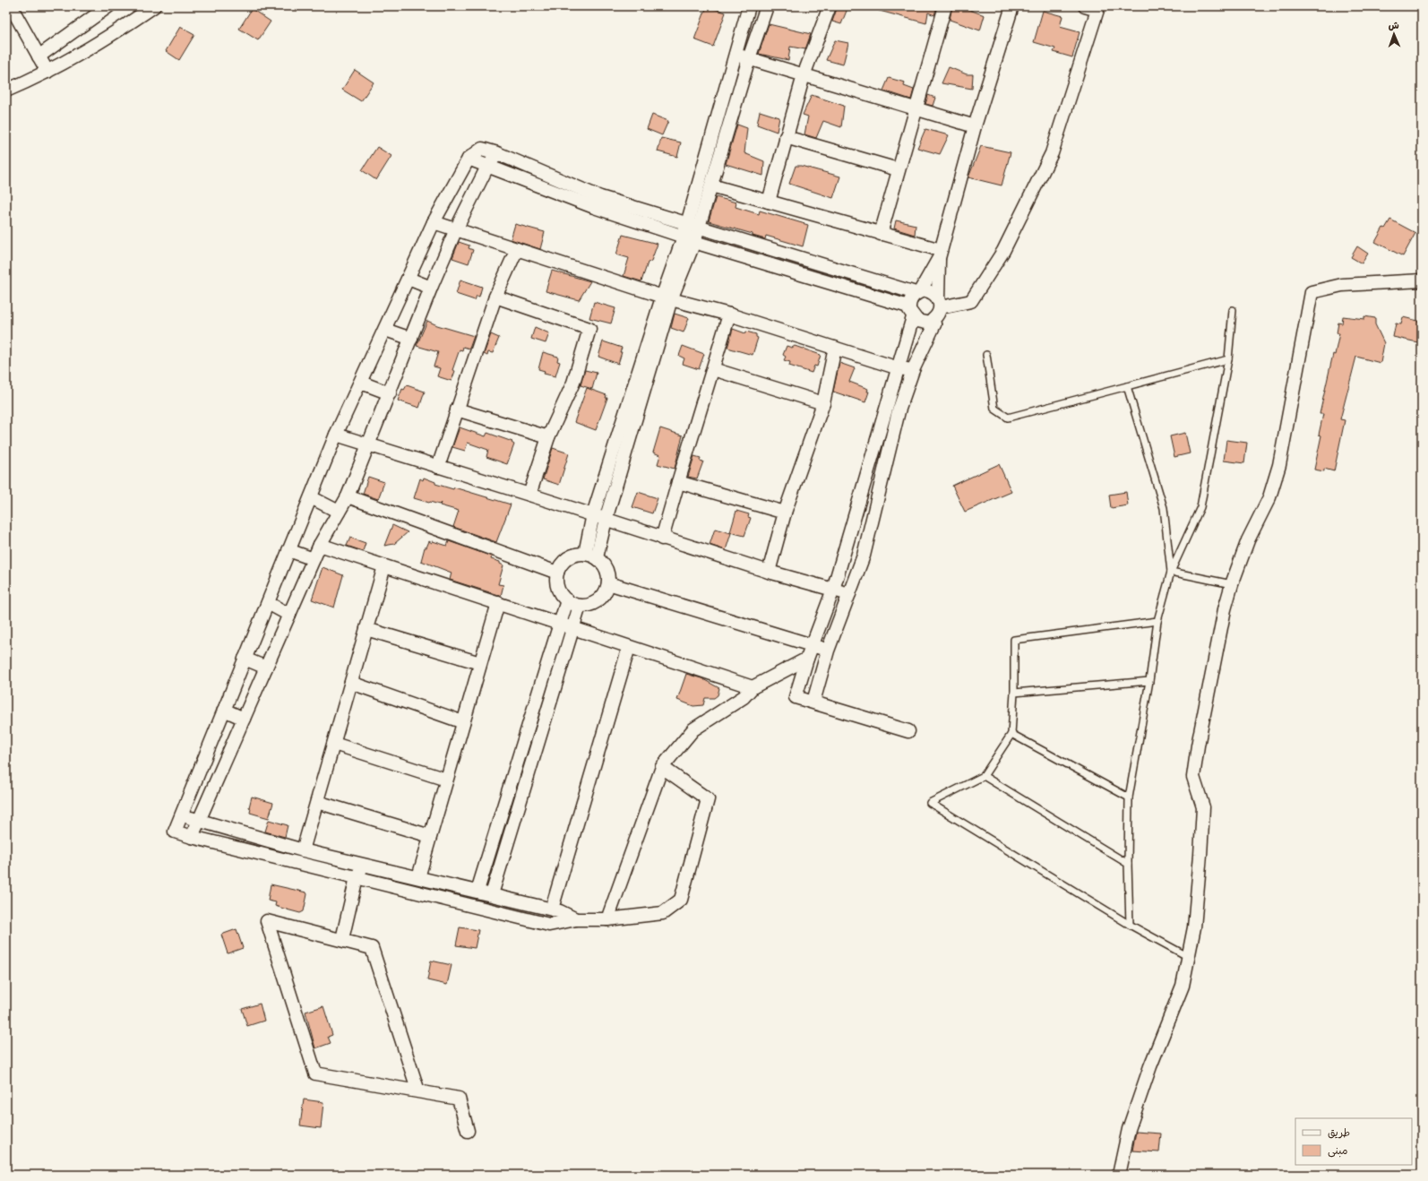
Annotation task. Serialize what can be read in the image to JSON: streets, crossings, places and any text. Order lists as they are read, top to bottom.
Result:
{
  "legend": ["طريق", "مبنى"],
  "north": "top"
}
